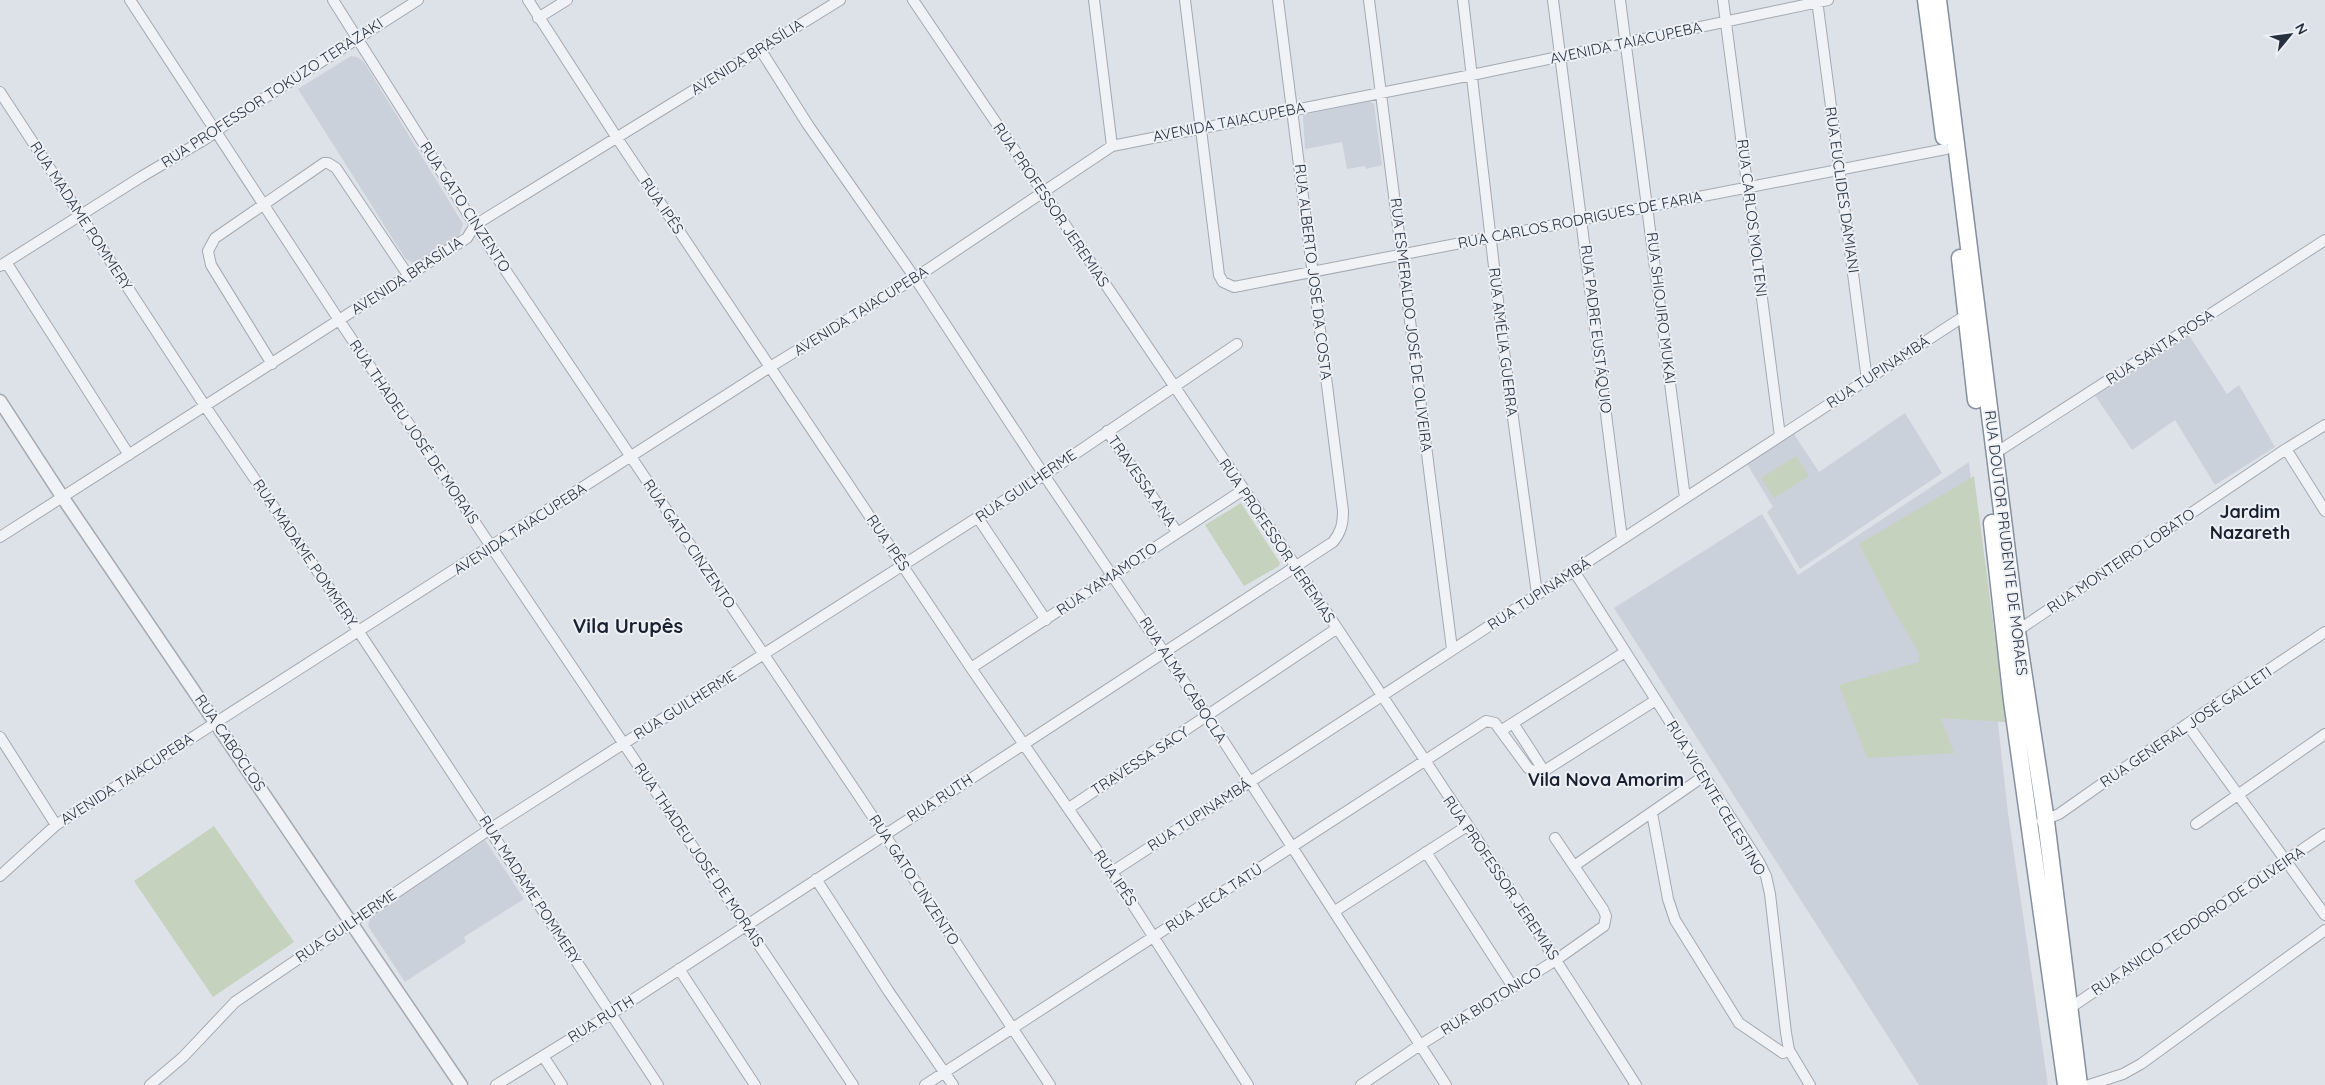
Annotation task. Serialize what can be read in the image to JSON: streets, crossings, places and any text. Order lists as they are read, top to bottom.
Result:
{
  "streets": {
    "highway": ["RUA DOUTOR PRUDENTE DE MORAES"],
    "street": [
      "AVENIDA TAIACUPEBA",
      "AVENIDA BRASÍLIA",
      "RUA PROFESSOR TOKUZO TERAZAKI",
      "RUA EUCLIDES DAMIANI",
      "RUA PROFESSOR JEREMIAS",
      "RUA IPÊS",
      "RUA GATO CINZENTO",
      "RUA MADAME POMMERY",
      "RUA CARLOS MOLTENI",
      "RUA CARLOS RODRIGUES DE FARIA",
      "RUA ALBERTO JOSÉ DA COSTA",
      "RUA SHIOJIRO MUKAI",
      "RUA ESMERALDO JOSÉ DE OLIVEIRA",
      "RUA PADRE EUSTÁQUIO",
      "RUA AMÉLIA GUERRA",
      "RUA SANTA ROSA",
      "RUA TUPINAMBÁ",
      "RUA THADEU JOSÉ DE MORAIS",
      "TRAVESSA ANA",
      "RUA GUILHERME",
      "RUA MONTEIRO LOBATO",
      "RUA YAMAMOTO",
      "RUA ALMA CABOCLA",
      "RUA GENERAL JOSÉ GALLETI",
      "RUA CABOCLOS",
      "TRAVESSA SACY",
      "RUA RUTH",
      "RUA VICENTE CELESTINO",
      "RUA JECA TATÚ",
      "RUA ANICIO TEODORO DE OLIVEIRA",
      "RUA BIOTONICO"
    ]
  },
  "crossings": [
    ["AVENIDA TAIACUPEBA", "RUA EUCLIDES DAMIANI"],
    ["AVENIDA TAIACUPEBA", "RUA PROFESSOR JEREMIAS"],
    ["AVENIDA TAIACUPEBA", "RUA IPÊS"],
    ["AVENIDA TAIACUPEBA", "RUA GATO CINZENTO"],
    ["AVENIDA TAIACUPEBA", "RUA MADAME POMMERY"],
    ["AVENIDA TAIACUPEBA", "RUA CARLOS MOLTENI"],
    ["AVENIDA TAIACUPEBA", "RUA CARLOS RODRIGUES DE FARIA"],
    ["AVENIDA TAIACUPEBA", "RUA ALBERTO JOSÉ DA COSTA"],
    ["AVENIDA TAIACUPEBA", "RUA SHIOJIRO MUKAI"],
    ["AVENIDA TAIACUPEBA", "RUA ESMERALDO JOSÉ DE OLIVEIRA"],
    ["AVENIDA TAIACUPEBA", "RUA PADRE EUSTÁQUIO"],
    ["AVENIDA TAIACUPEBA", "RUA AMÉLIA GUERRA"],
    ["AVENIDA TAIACUPEBA", "RUA THADEU JOSÉ DE MORAIS"],
    ["AVENIDA TAIACUPEBA", "RUA ALMA CABOCLA"],
    ["AVENIDA TAIACUPEBA", "RUA CABOCLOS"],
    ["AVENIDA BRASÍLIA", "RUA IPÊS"],
    ["AVENIDA BRASÍLIA", "RUA GATO CINZENTO"],
    ["AVENIDA BRASÍLIA", "RUA MADAME POMMERY"],
    ["AVENIDA BRASÍLIA", "RUA THADEU JOSÉ DE MORAIS"],
    ["AVENIDA BRASÍLIA", "RUA ALMA CABOCLA"],
    ["AVENIDA BRASÍLIA", "RUA CABOCLOS"],
    ["RUA PROFESSOR TOKUZO TERAZAKI", "RUA GATO CINZENTO"],
    ["RUA PROFESSOR TOKUZO TERAZAKI", "RUA MADAME POMMERY"],
    ["RUA PROFESSOR TOKUZO TERAZAKI", "RUA THADEU JOSÉ DE MORAIS"],
    ["RUA EUCLIDES DAMIANI", "RUA CARLOS RODRIGUES DE FARIA"],
    ["RUA EUCLIDES DAMIANI", "RUA TUPINAMBÁ"],
    ["RUA PROFESSOR JEREMIAS", "RUA TUPINAMBÁ"],
    ["RUA PROFESSOR JEREMIAS", "RUA GUILHERME"],
    ["RUA PROFESSOR JEREMIAS", "RUA YAMAMOTO"],
    ["RUA PROFESSOR JEREMIAS", "TRAVESSA SACY"],
    ["RUA PROFESSOR JEREMIAS", "RUA RUTH"],
    ["RUA PROFESSOR JEREMIAS", "RUA JECA TATÚ"],
    ["RUA PROFESSOR JEREMIAS", "RUA BIOTONICO"],
    ["RUA IPÊS", "RUA TUPINAMBÁ"],
    ["RUA IPÊS", "RUA GUILHERME"],
    ["RUA IPÊS", "RUA YAMAMOTO"],
    ["RUA IPÊS", "TRAVESSA SACY"],
    ["RUA IPÊS", "RUA RUTH"],
    ["RUA IPÊS", "RUA JECA TATÚ"],
    ["RUA GATO CINZENTO", "RUA GUILHERME"],
    ["RUA GATO CINZENTO", "RUA RUTH"],
    ["RUA GATO CINZENTO", "RUA JECA TATÚ"],
    ["RUA MADAME POMMERY", "RUA GUILHERME"],
    ["RUA MADAME POMMERY", "RUA RUTH"],
    ["RUA CARLOS MOLTENI", "RUA CARLOS RODRIGUES DE FARIA"],
    ["RUA CARLOS MOLTENI", "RUA TUPINAMBÁ"],
    ["RUA CARLOS RODRIGUES DE FARIA", "RUA ALBERTO JOSÉ DA COSTA"],
    ["RUA CARLOS RODRIGUES DE FARIA", "RUA SHIOJIRO MUKAI"],
    ["RUA CARLOS RODRIGUES DE FARIA", "RUA ESMERALDO JOSÉ DE OLIVEIRA"],
    ["RUA CARLOS RODRIGUES DE FARIA", "RUA PADRE EUSTÁQUIO"],
    ["RUA CARLOS RODRIGUES DE FARIA", "RUA AMÉLIA GUERRA"],
    ["RUA CARLOS RODRIGUES DE FARIA", "RUA DOUTOR PRUDENTE DE MORAES"],
    ["RUA ALBERTO JOSÉ DA COSTA", "RUA RUTH"],
    ["RUA SHIOJIRO MUKAI", "RUA TUPINAMBÁ"],
    ["RUA ESMERALDO JOSÉ DE OLIVEIRA", "RUA TUPINAMBÁ"],
    ["RUA PADRE EUSTÁQUIO", "RUA TUPINAMBÁ"],
    ["RUA AMÉLIA GUERRA", "RUA TUPINAMBÁ"],
    ["RUA SANTA ROSA", "RUA DOUTOR PRUDENTE DE MORAES"],
    ["RUA TUPINAMBÁ", "RUA DOUTOR PRUDENTE DE MORAES"],
    ["RUA TUPINAMBÁ", "RUA ALMA CABOCLA"],
    ["RUA TUPINAMBÁ", "RUA VICENTE CELESTINO"],
    ["RUA THADEU JOSÉ DE MORAIS", "RUA GUILHERME"],
    ["RUA THADEU JOSÉ DE MORAIS", "RUA RUTH"],
    ["TRAVESSA ANA", "RUA GUILHERME"],
    ["TRAVESSA ANA", "RUA YAMAMOTO"],
    ["RUA GUILHERME", "RUA ALMA CABOCLA"],
    ["RUA GUILHERME", "RUA CABOCLOS"],
    ["RUA DOUTOR PRUDENTE DE MORAES", "RUA MONTEIRO LOBATO"],
    ["RUA DOUTOR PRUDENTE DE MORAES", "RUA GENERAL JOSÉ GALLETI"],
    ["RUA DOUTOR PRUDENTE DE MORAES", "RUA ANICIO TEODORO DE OLIVEIRA"],
    ["RUA YAMAMOTO", "RUA ALMA CABOCLA"],
    ["RUA ALMA CABOCLA", "TRAVESSA SACY"],
    ["RUA ALMA CABOCLA", "RUA RUTH"],
    ["RUA ALMA CABOCLA", "RUA JECA TATÚ"],
    ["RUA ALMA CABOCLA", "RUA BIOTONICO"]
  ],
  "districts": ["Jardim Nazareth", "Vila Urupês", "Vila Nova Amorim"],
  "north": "top right"
}
